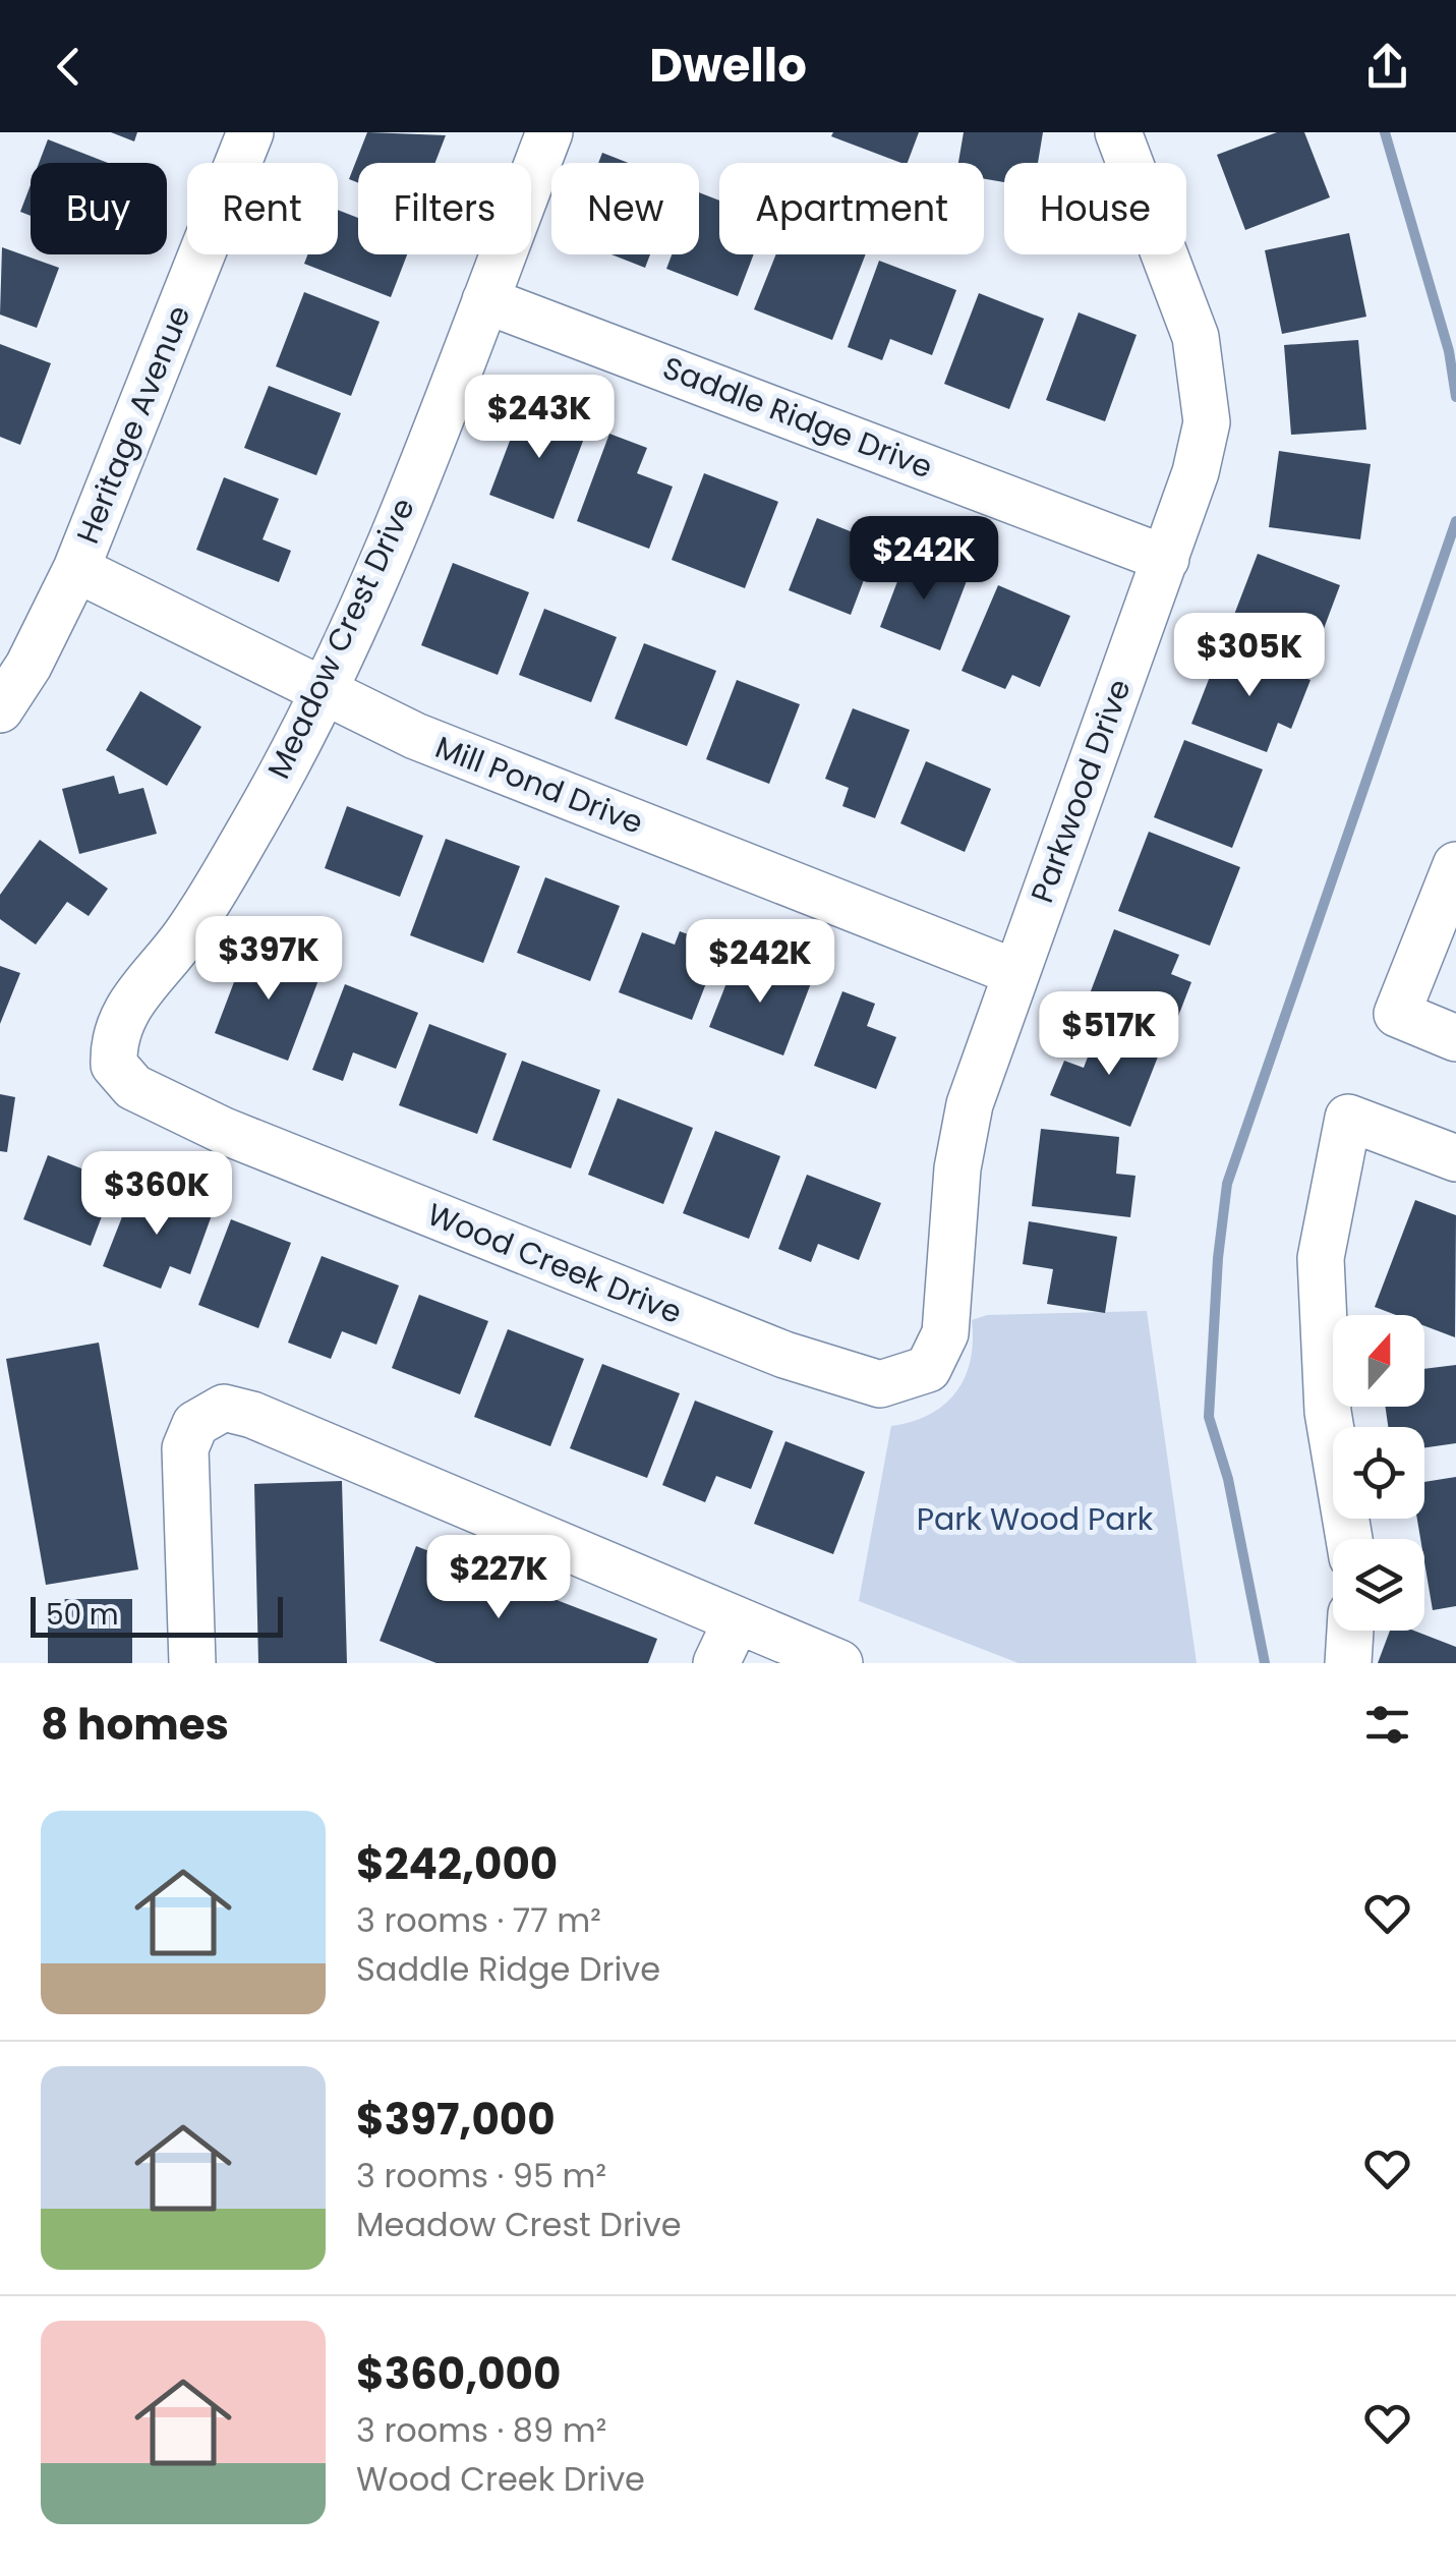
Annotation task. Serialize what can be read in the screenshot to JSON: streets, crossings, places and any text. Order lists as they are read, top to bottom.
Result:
{
  "streets": {
    "street": [
      "Saddle Ridge Drive",
      "Heritage Avenue",
      "Meadow Crest Drive",
      "Mill Pond Drive",
      "Parkwood Drive",
      "Wood Creek Drive"
    ]
  },
  "crossings": [
    ["Saddle Ridge Drive", "Meadow Crest Drive"],
    ["Saddle Ridge Drive", "Parkwood Drive"],
    ["Heritage Avenue", "Mill Pond Drive"],
    ["Meadow Crest Drive", "Mill Pond Drive"],
    ["Meadow Crest Drive", "Wood Creek Drive"],
    ["Mill Pond Drive", "Parkwood Drive"],
    ["Parkwood Drive", "Wood Creek Drive"]
  ],
  "parks": ["Park Wood Park"],
  "scale_bar": "50 m",
  "north": "top",
  "page": {
    "header": "Dwello",
    "chip": [
      "Buy",
      "Rent",
      "Filters",
      "New",
      "Apartment",
      "House"
    ],
    "price": [
      "$243K",
      "$242K",
      "$305K",
      "$397K",
      "$242K",
      "$517K",
      "$360K",
      "$227K"
    ],
    "scale": "50 m",
    "heading": "8 homes",
    "list": [
      {
        "name": "$242,000",
        "note": "3 rooms · 77 m² · Saddle Ridge Drive"
      },
      {
        "name": "$397,000",
        "note": "3 rooms · 95 m² · Meadow Crest Drive"
      },
      {
        "name": "$360,000",
        "note": "3 rooms · 89 m² · Wood Creek Drive"
      }
    ]
  }
}
